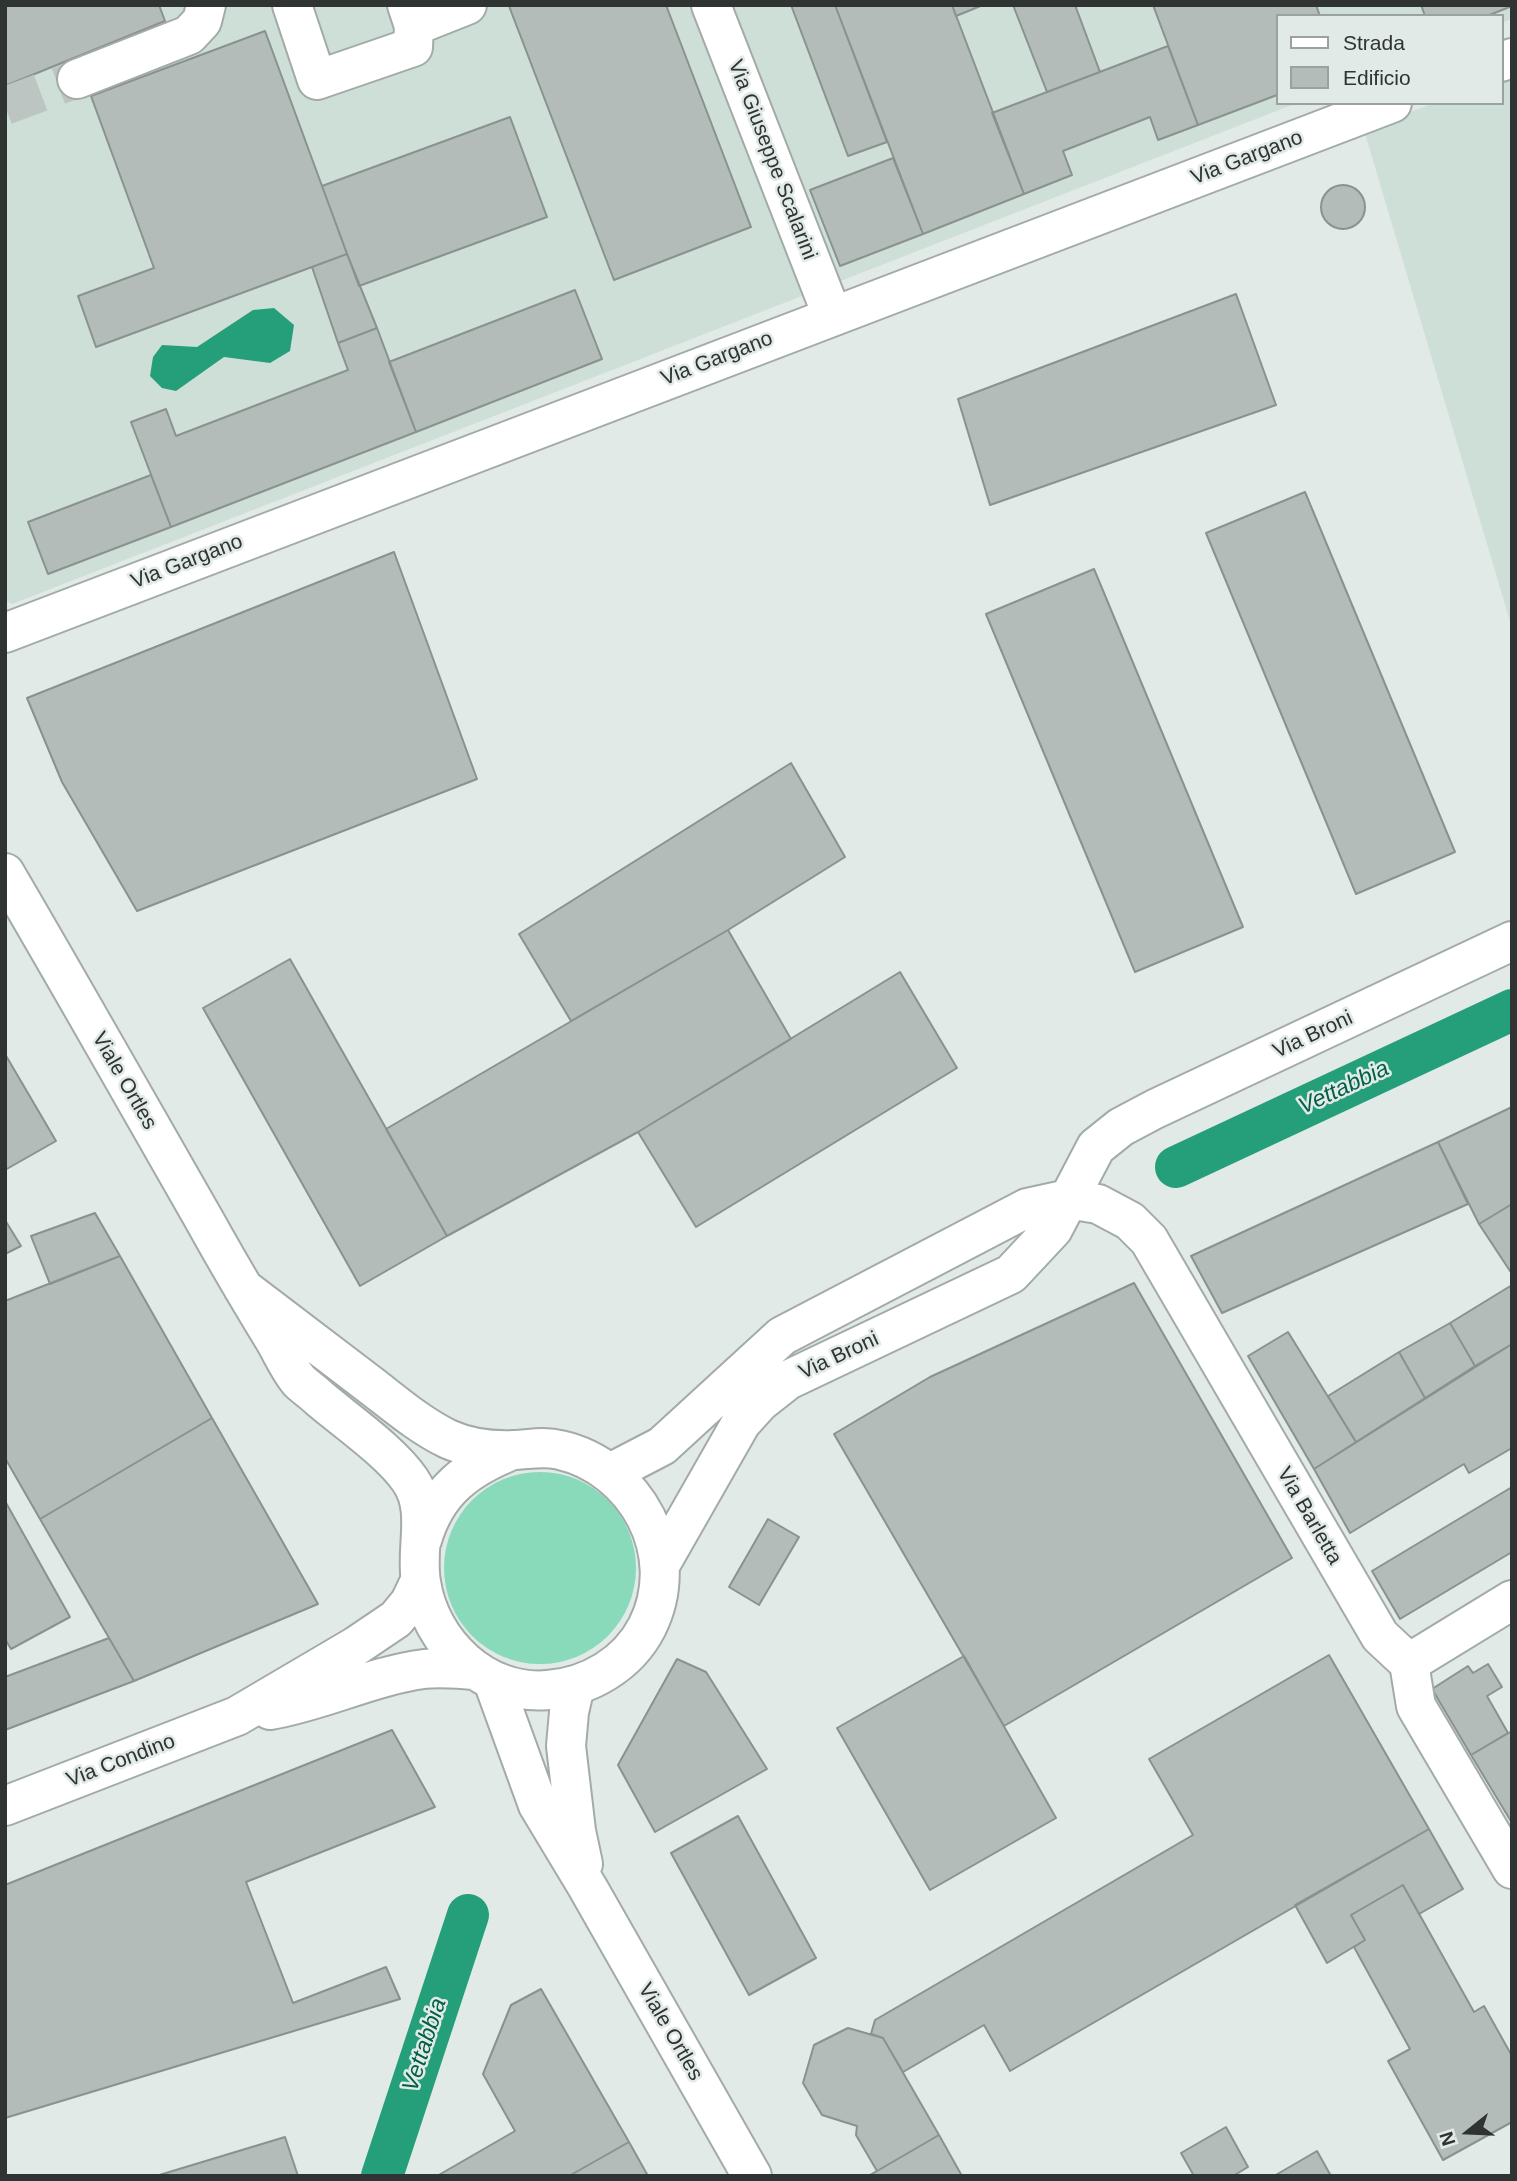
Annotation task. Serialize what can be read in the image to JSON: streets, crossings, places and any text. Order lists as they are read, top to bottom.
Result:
{
  "streets": {
    "street": [
      "Via Gargano",
      "Via Giuseppe Scalarini",
      "Via Broni",
      "Viale Ortles",
      "Via Barletta",
      "Via Condino"
    ]
  },
  "crossings": [
    ["Via Gargano", "Via Giuseppe Scalarini"],
    ["Via Broni", "Viale Ortles"],
    ["Via Broni", "Via Barletta"],
    ["Via Broni", "Via Condino"],
    ["Viale Ortles", "Via Condino"]
  ],
  "water": ["Vettabbia"],
  "legend": ["Strada", "Edificio"],
  "north": "left"
}
